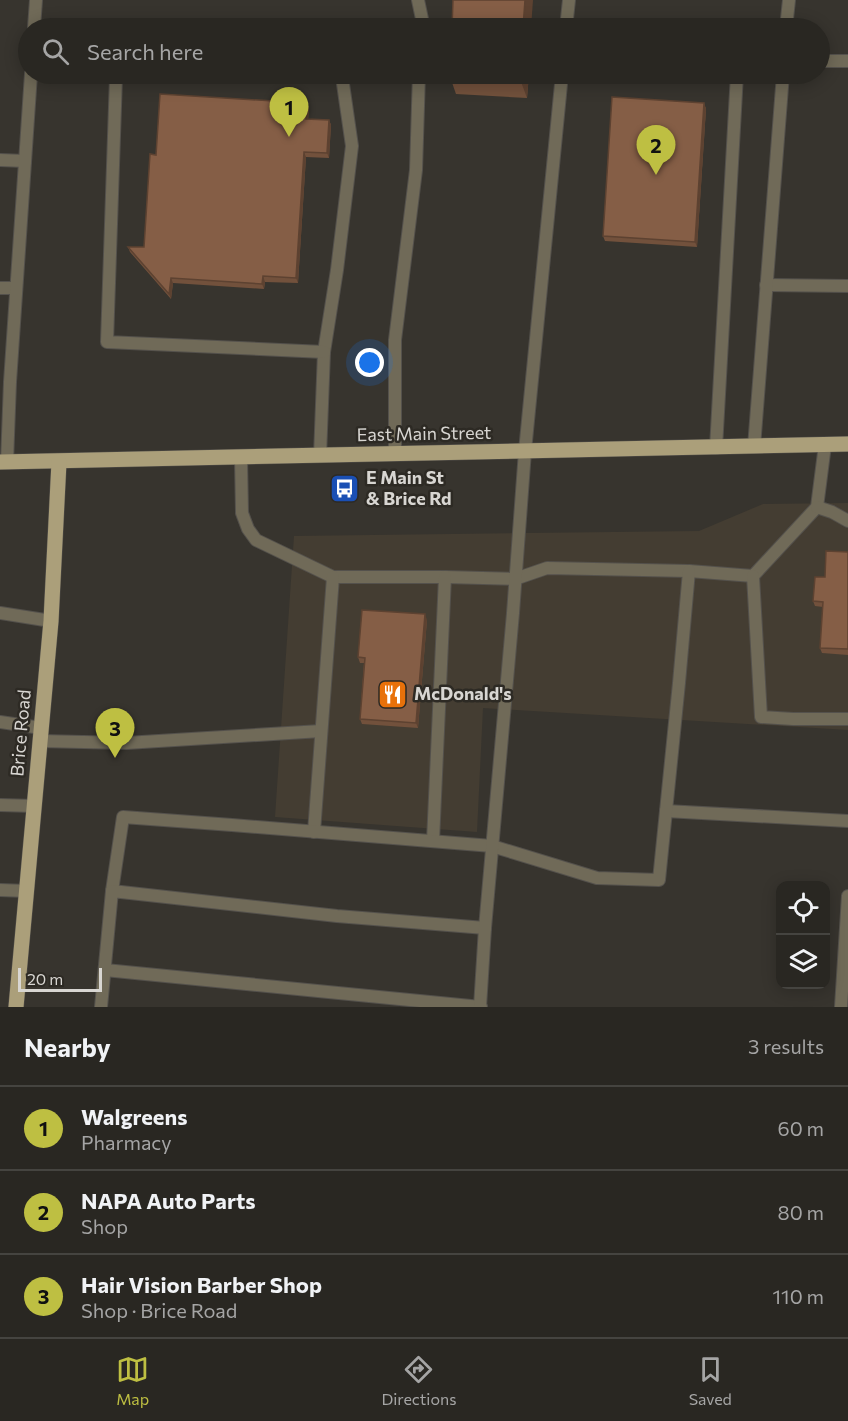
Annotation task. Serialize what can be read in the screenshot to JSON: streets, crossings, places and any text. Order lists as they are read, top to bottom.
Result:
{
  "streets": {
    "main road": ["East Main Street", "Brice Road"]
  },
  "crossings": [
    ["East Main Street", "Brice Road"]
  ],
  "places": {
    "bus stop": ["E Main St & Brice Rd"],
    "restaurant": ["McDonald's"]
  },
  "scale_bar": "20 m",
  "page": {
    "search": "Search here",
    "pins": ["1", "2", "3"],
    "scale": "20 m",
    "heading": ["Nearby", "3 results"],
    "list": [
      {
        "mark": "1",
        "name": "Walgreens",
        "note": "Pharmacy",
        "value": "60 m"
      },
      {
        "mark": "2",
        "name": "NAPA Auto Parts",
        "note": "Shop",
        "value": "80 m"
      },
      {
        "mark": "3",
        "name": "Hair Vision Barber Shop",
        "note": "Shop · Brice Road",
        "value": "110 m"
      }
    ],
    "nav": ["Map", "Directions", "Saved"]
  }
}
